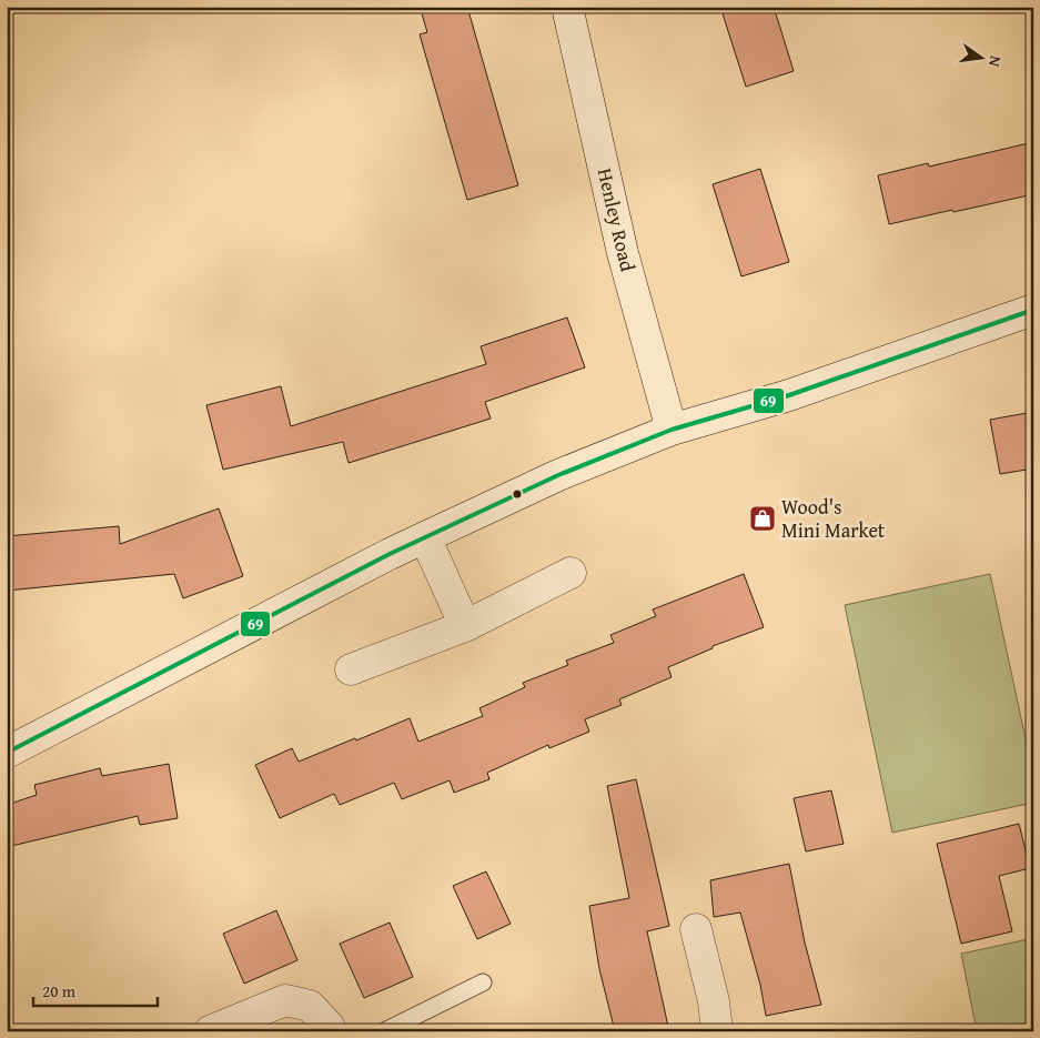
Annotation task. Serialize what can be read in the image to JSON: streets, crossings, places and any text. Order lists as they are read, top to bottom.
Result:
{
  "streets": {
    "main road": ["Henley Road"]
  },
  "places": {
    "shop": ["Wood's Mini Market"]
  },
  "lines": ["transit line 69"],
  "scale_bar": "20 m",
  "north": "right"
}
